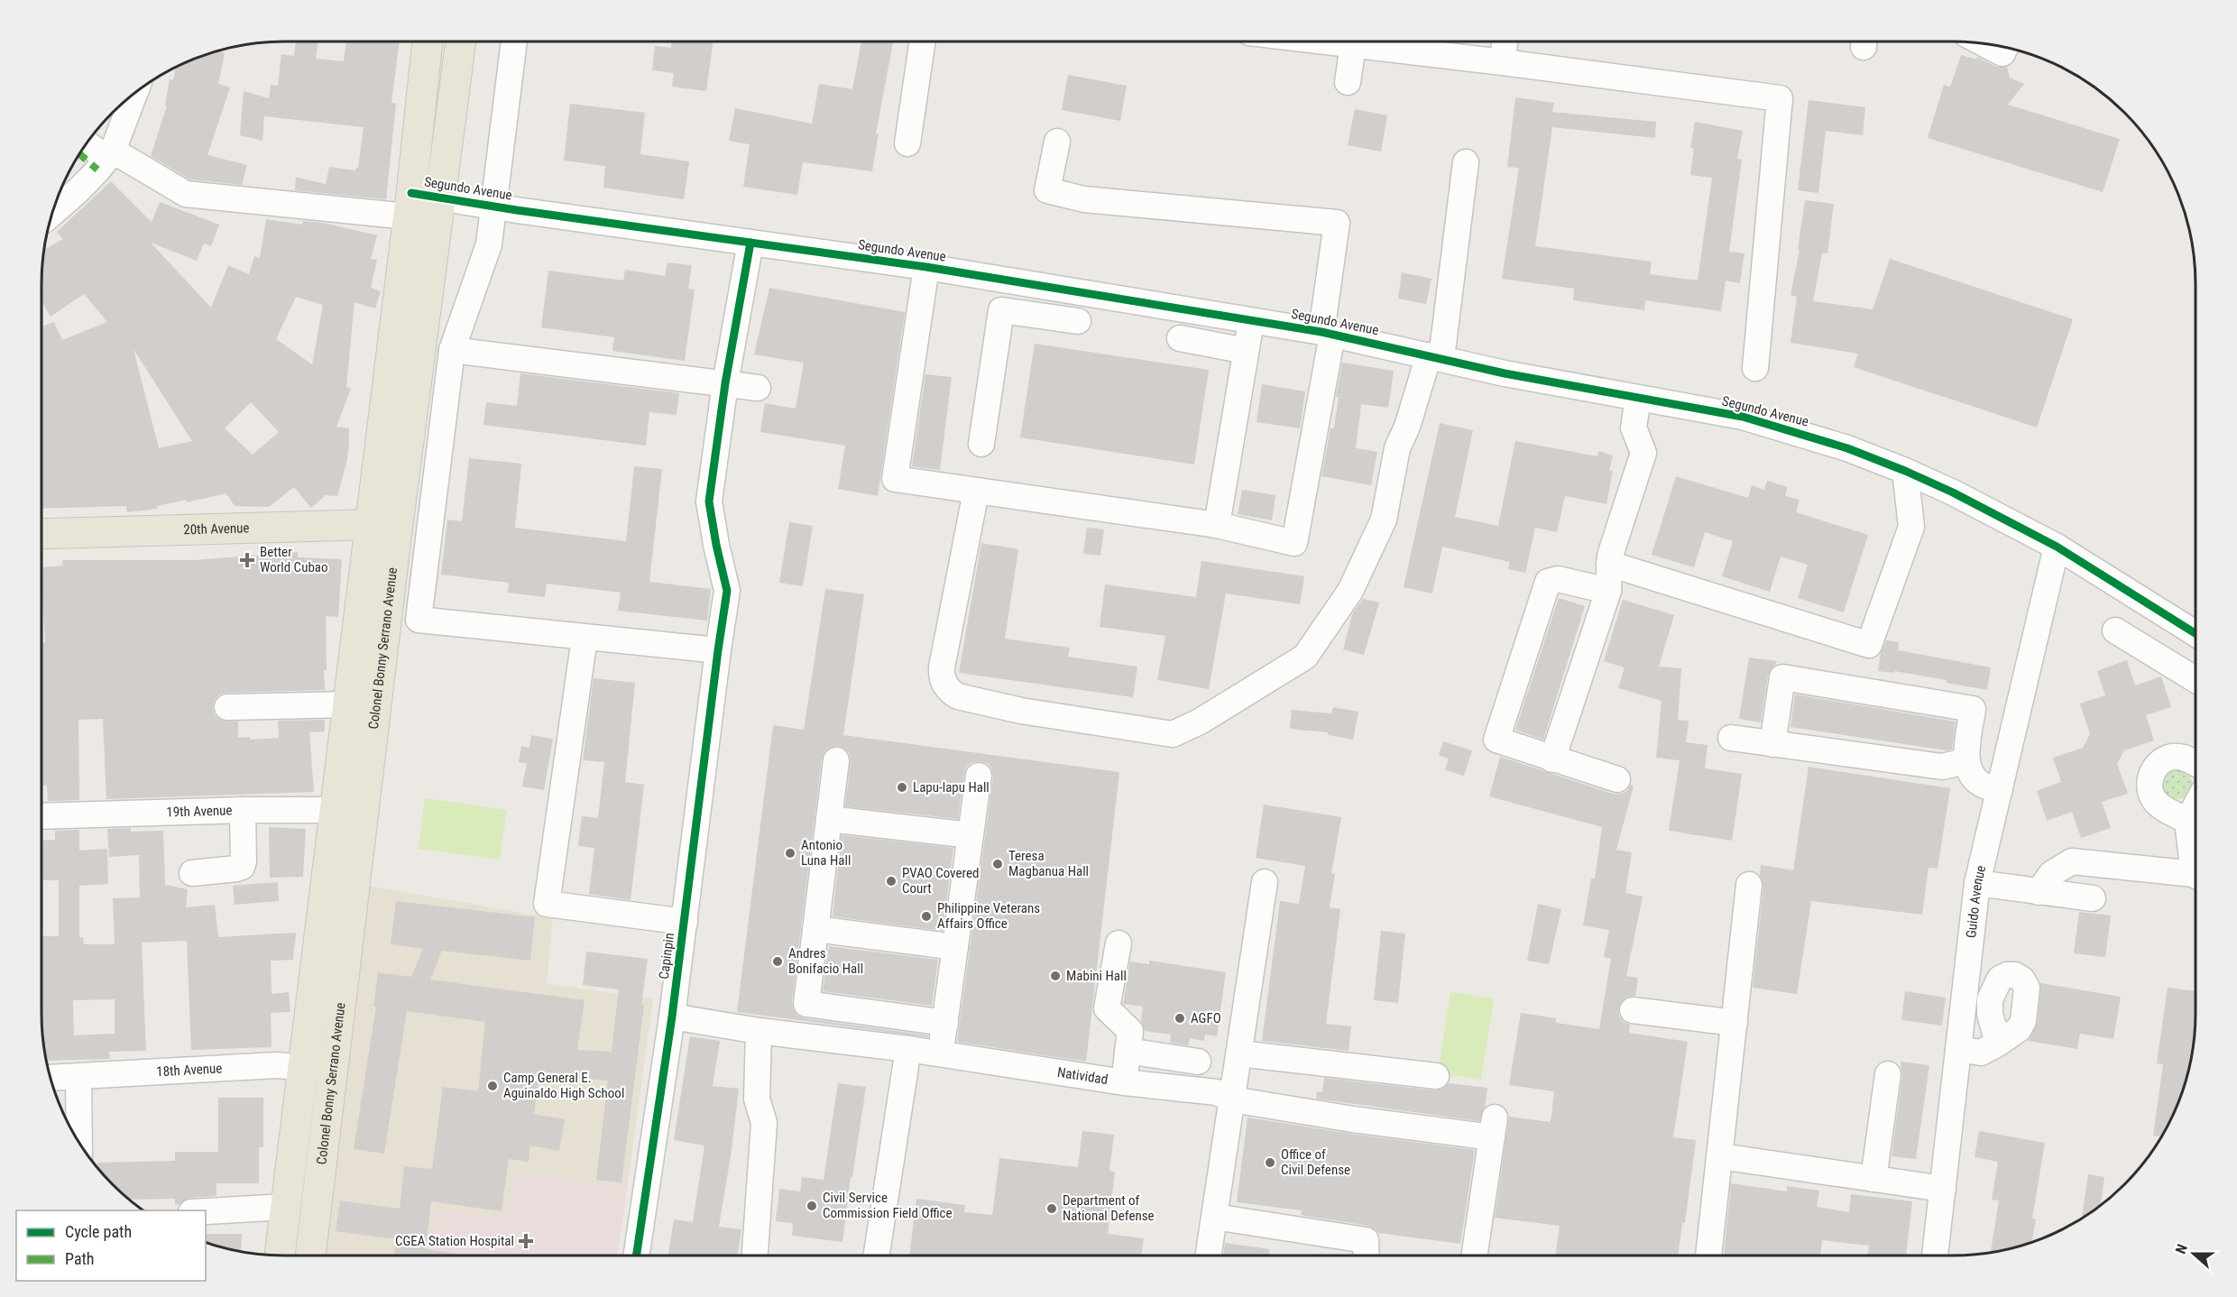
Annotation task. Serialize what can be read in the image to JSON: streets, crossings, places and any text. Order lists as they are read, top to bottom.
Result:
{
  "streets": {
    "main road": ["20th Avenue", "Colonel Bonny Serrano Avenue"],
    "street": [
      "Segundo Avenue",
      "19th Avenue",
      "Guido Avenue",
      "Capinpin",
      "18th Avenue",
      "Natividad"
    ]
  },
  "crossings": [
    ["Segundo Avenue", "Colonel Bonny Serrano Avenue"],
    ["Segundo Avenue", "Guido Avenue"],
    ["Segundo Avenue", "Capinpin"],
    ["20th Avenue", "Colonel Bonny Serrano Avenue"],
    ["Colonel Bonny Serrano Avenue", "19th Avenue"],
    ["Colonel Bonny Serrano Avenue", "18th Avenue"],
    ["Capinpin", "Natividad"]
  ],
  "places": {
    "health": ["Better World Cubao", "CGEA Station Hospital"],
    "other": [
      "Lapu-lapu Hall",
      "Antonio Luna Hall",
      "Teresa Magbanua Hall",
      "PVAO Covered Court",
      "Philippine Veterans Affairs Office",
      "Andres Bonifacio Hall",
      "Mabini Hall",
      "AGFO",
      "Camp General E. Aguinaldo High School",
      "Office of Civil Defense",
      "Civil Service Commission Field Office",
      "Department of National Defense"
    ]
  },
  "legend": ["Cycle path", "Path"],
  "north": "left"
}
